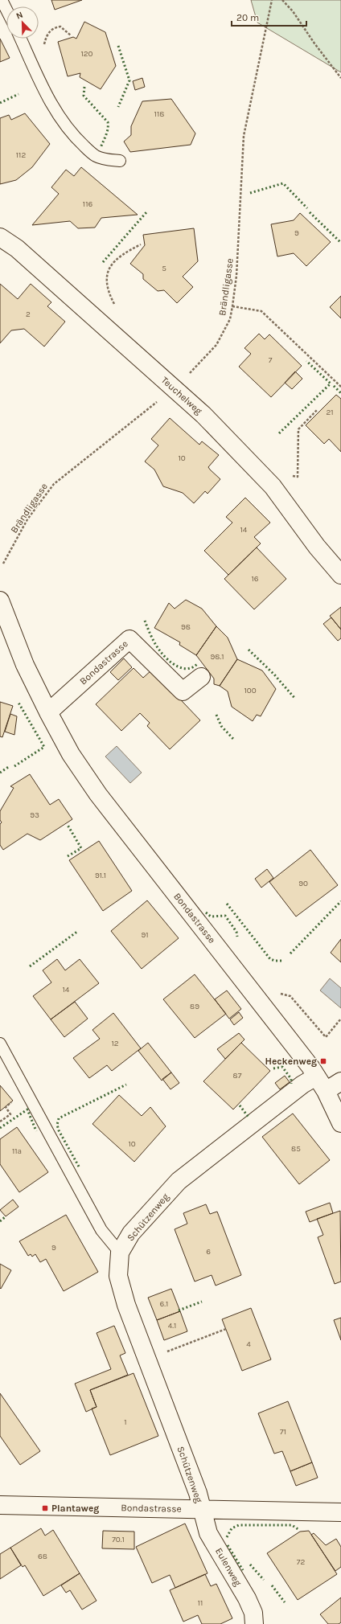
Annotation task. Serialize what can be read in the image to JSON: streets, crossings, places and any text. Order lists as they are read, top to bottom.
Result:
{
  "streets": {
    "street": [
      "Teuchelweg",
      "Bondastrasse",
      "Schützenweg",
      "Eulenweg"
    ],
    "path": ["Brändligasse"]
  },
  "crossings": [
    ["Brändligasse", "Teuchelweg"],
    ["Bondastrasse", "Schützenweg"],
    ["Bondastrasse", "Eulenweg"],
    ["Schützenweg", "Eulenweg"]
  ],
  "places": {
    "transit": ["Heckenweg", "Plantaweg"]
  },
  "house_numbers": [
    "120",
    "118",
    "112",
    "116",
    "9",
    "5",
    "2",
    "7",
    "21",
    "10",
    "14",
    "16",
    "98",
    "98.1",
    "100",
    "93",
    "91.1",
    "90",
    "91",
    "14",
    "89",
    "12",
    "87",
    "10",
    "85",
    "11a",
    "9",
    "6",
    "6.1",
    "4.1",
    "4",
    "1",
    "71",
    "70.1",
    "68",
    "72",
    "11"
  ],
  "scale_bar": "20 m",
  "north": "top left"
}
